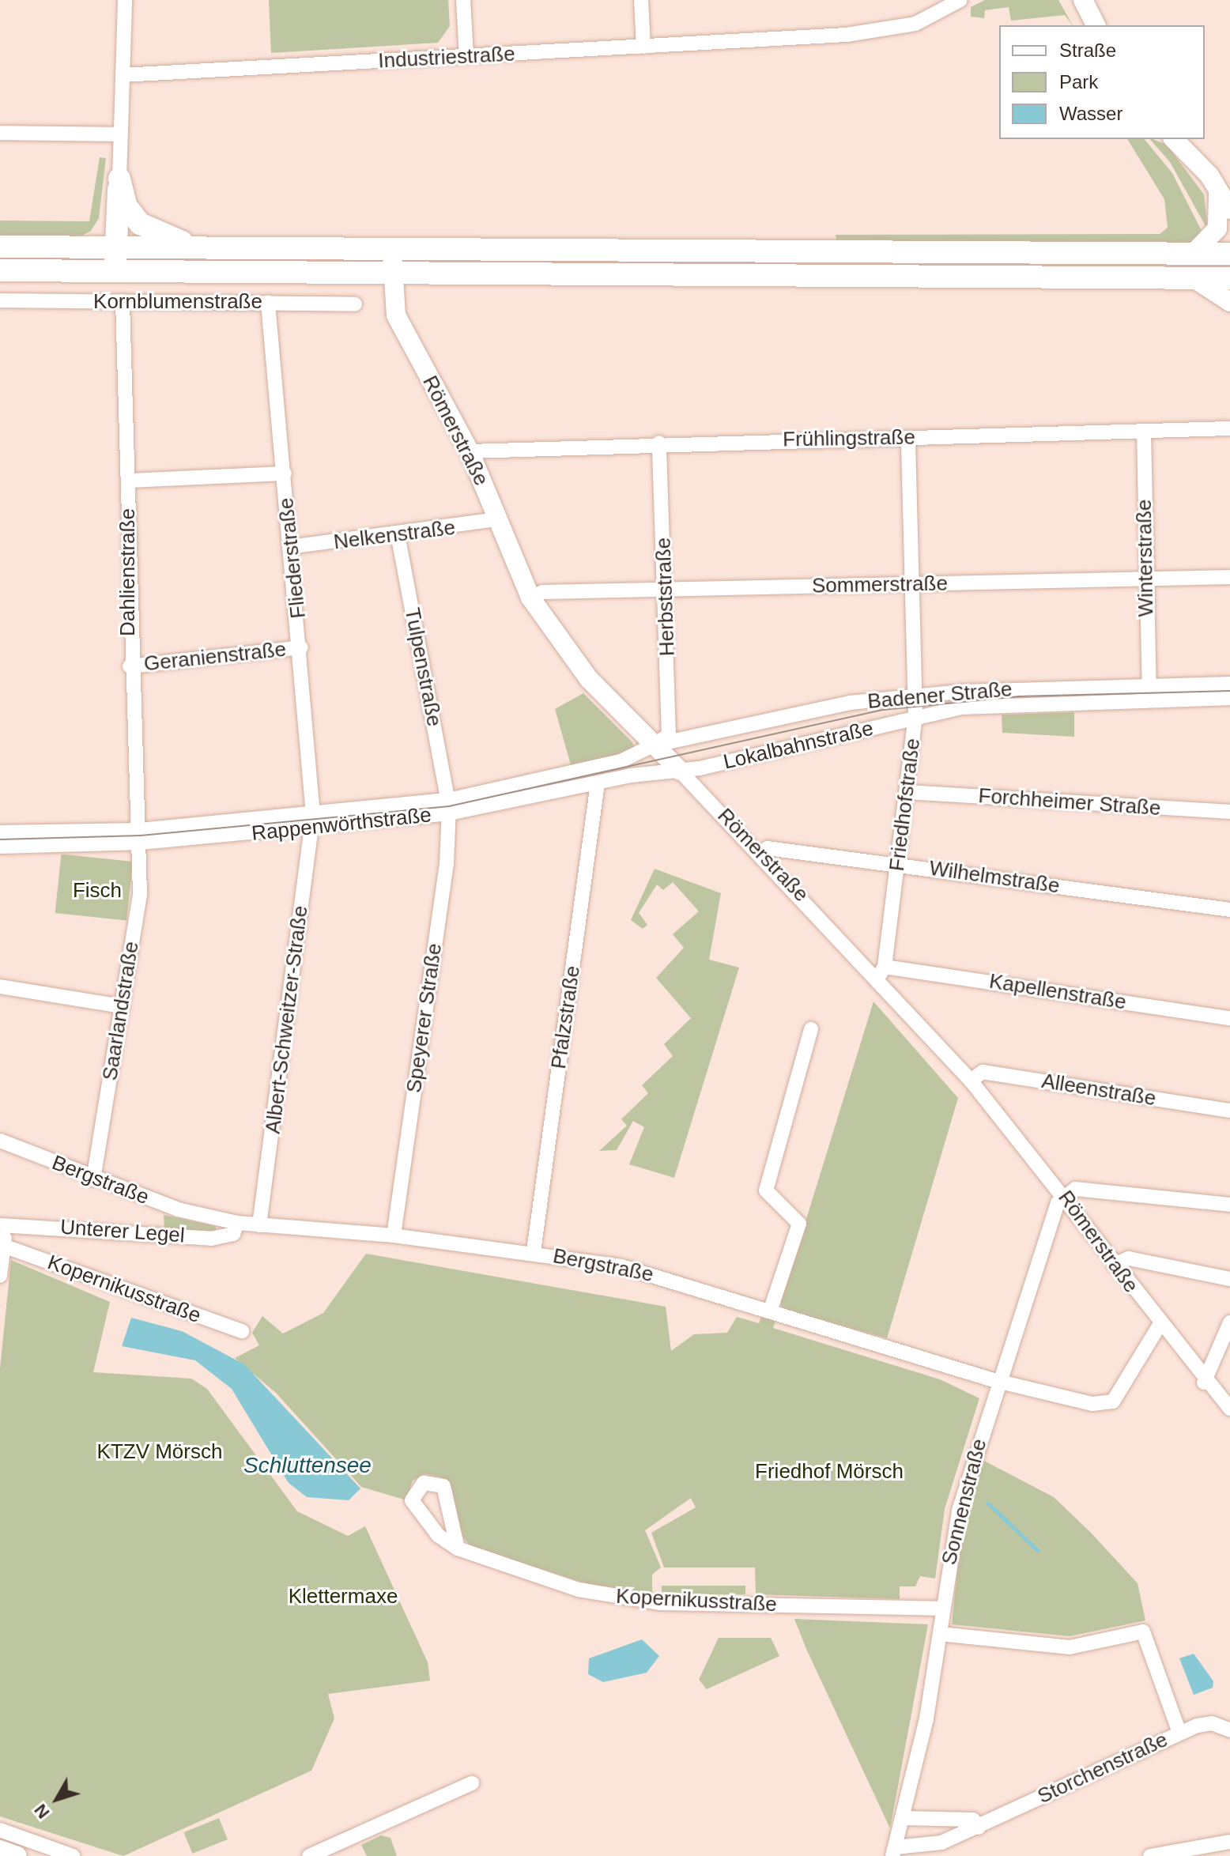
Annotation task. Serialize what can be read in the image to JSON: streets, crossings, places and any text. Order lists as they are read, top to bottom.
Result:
{
  "streets": {
    "street": [
      "Industriestraße",
      "Kornblumenstraße",
      "Römerstraße",
      "Frühlingstraße",
      "Nelkenstraße",
      "Fliederstraße",
      "Winterstraße",
      "Dahlienstraße",
      "Sommerstraße",
      "Herbststraße",
      "Geranienstraße",
      "Tulpenstraße",
      "Badener Straße",
      "Lokalbahnstraße",
      "Forchheimer Straße",
      "Friedhofstraße",
      "Rappenwörthstraße",
      "Wilhelmstraße",
      "Kapellenstraße",
      "Saarlandstraße",
      "Pfalzstraße",
      "Speyerer Straße",
      "Albert-Schweitzer-Straße",
      "Alleenstraße",
      "Bergstraße",
      "Unterer Legel",
      "Kopernikusstraße",
      "Sonnenstraße",
      "Storchenstraße"
    ]
  },
  "crossings": [
    ["Kornblumenstraße", "Fliederstraße"],
    ["Kornblumenstraße", "Dahlienstraße"],
    ["Römerstraße", "Frühlingstraße"],
    ["Römerstraße", "Nelkenstraße"],
    ["Römerstraße", "Sommerstraße"],
    ["Römerstraße", "Herbststraße"],
    ["Römerstraße", "Badener Straße"],
    ["Römerstraße", "Lokalbahnstraße"],
    ["Römerstraße", "Friedhofstraße"],
    ["Römerstraße", "Rappenwörthstraße"],
    ["Römerstraße", "Wilhelmstraße"],
    ["Römerstraße", "Kapellenstraße"],
    ["Römerstraße", "Alleenstraße"],
    ["Römerstraße", "Bergstraße"],
    ["Römerstraße", "Sonnenstraße"],
    ["Frühlingstraße", "Winterstraße"],
    ["Frühlingstraße", "Herbststraße"],
    ["Frühlingstraße", "Friedhofstraße"],
    ["Nelkenstraße", "Fliederstraße"],
    ["Nelkenstraße", "Tulpenstraße"],
    ["Fliederstraße", "Geranienstraße"],
    ["Fliederstraße", "Rappenwörthstraße"],
    ["Fliederstraße", "Albert-Schweitzer-Straße"],
    ["Winterstraße", "Sommerstraße"],
    ["Winterstraße", "Badener Straße"],
    ["Dahlienstraße", "Geranienstraße"],
    ["Dahlienstraße", "Rappenwörthstraße"],
    ["Dahlienstraße", "Saarlandstraße"],
    ["Sommerstraße", "Herbststraße"],
    ["Sommerstraße", "Friedhofstraße"],
    ["Herbststraße", "Badener Straße"],
    ["Herbststraße", "Rappenwörthstraße"],
    ["Tulpenstraße", "Rappenwörthstraße"],
    ["Tulpenstraße", "Speyerer Straße"],
    ["Badener Straße", "Lokalbahnstraße"],
    ["Badener Straße", "Friedhofstraße"],
    ["Badener Straße", "Rappenwörthstraße"],
    ["Lokalbahnstraße", "Friedhofstraße"],
    ["Lokalbahnstraße", "Rappenwörthstraße"],
    ["Forchheimer Straße", "Friedhofstraße"],
    ["Friedhofstraße", "Wilhelmstraße"],
    ["Friedhofstraße", "Kapellenstraße"],
    ["Rappenwörthstraße", "Saarlandstraße"],
    ["Rappenwörthstraße", "Pfalzstraße"],
    ["Rappenwörthstraße", "Speyerer Straße"],
    ["Rappenwörthstraße", "Albert-Schweitzer-Straße"],
    ["Saarlandstraße", "Bergstraße"],
    ["Pfalzstraße", "Bergstraße"],
    ["Speyerer Straße", "Bergstraße"],
    ["Albert-Schweitzer-Straße", "Bergstraße"],
    ["Bergstraße", "Unterer Legel"],
    ["Bergstraße", "Sonnenstraße"],
    ["Kopernikusstraße", "Sonnenstraße"],
    ["Sonnenstraße", "Storchenstraße"]
  ],
  "water": ["Schluttensee"],
  "parks": [
    "Fisch",
    "KTZV Mörsch",
    "Friedhof Mörsch",
    "Klettermaxe"
  ],
  "legend": ["Straße", "Park", "Wasser"],
  "north": "bottom left"
}
